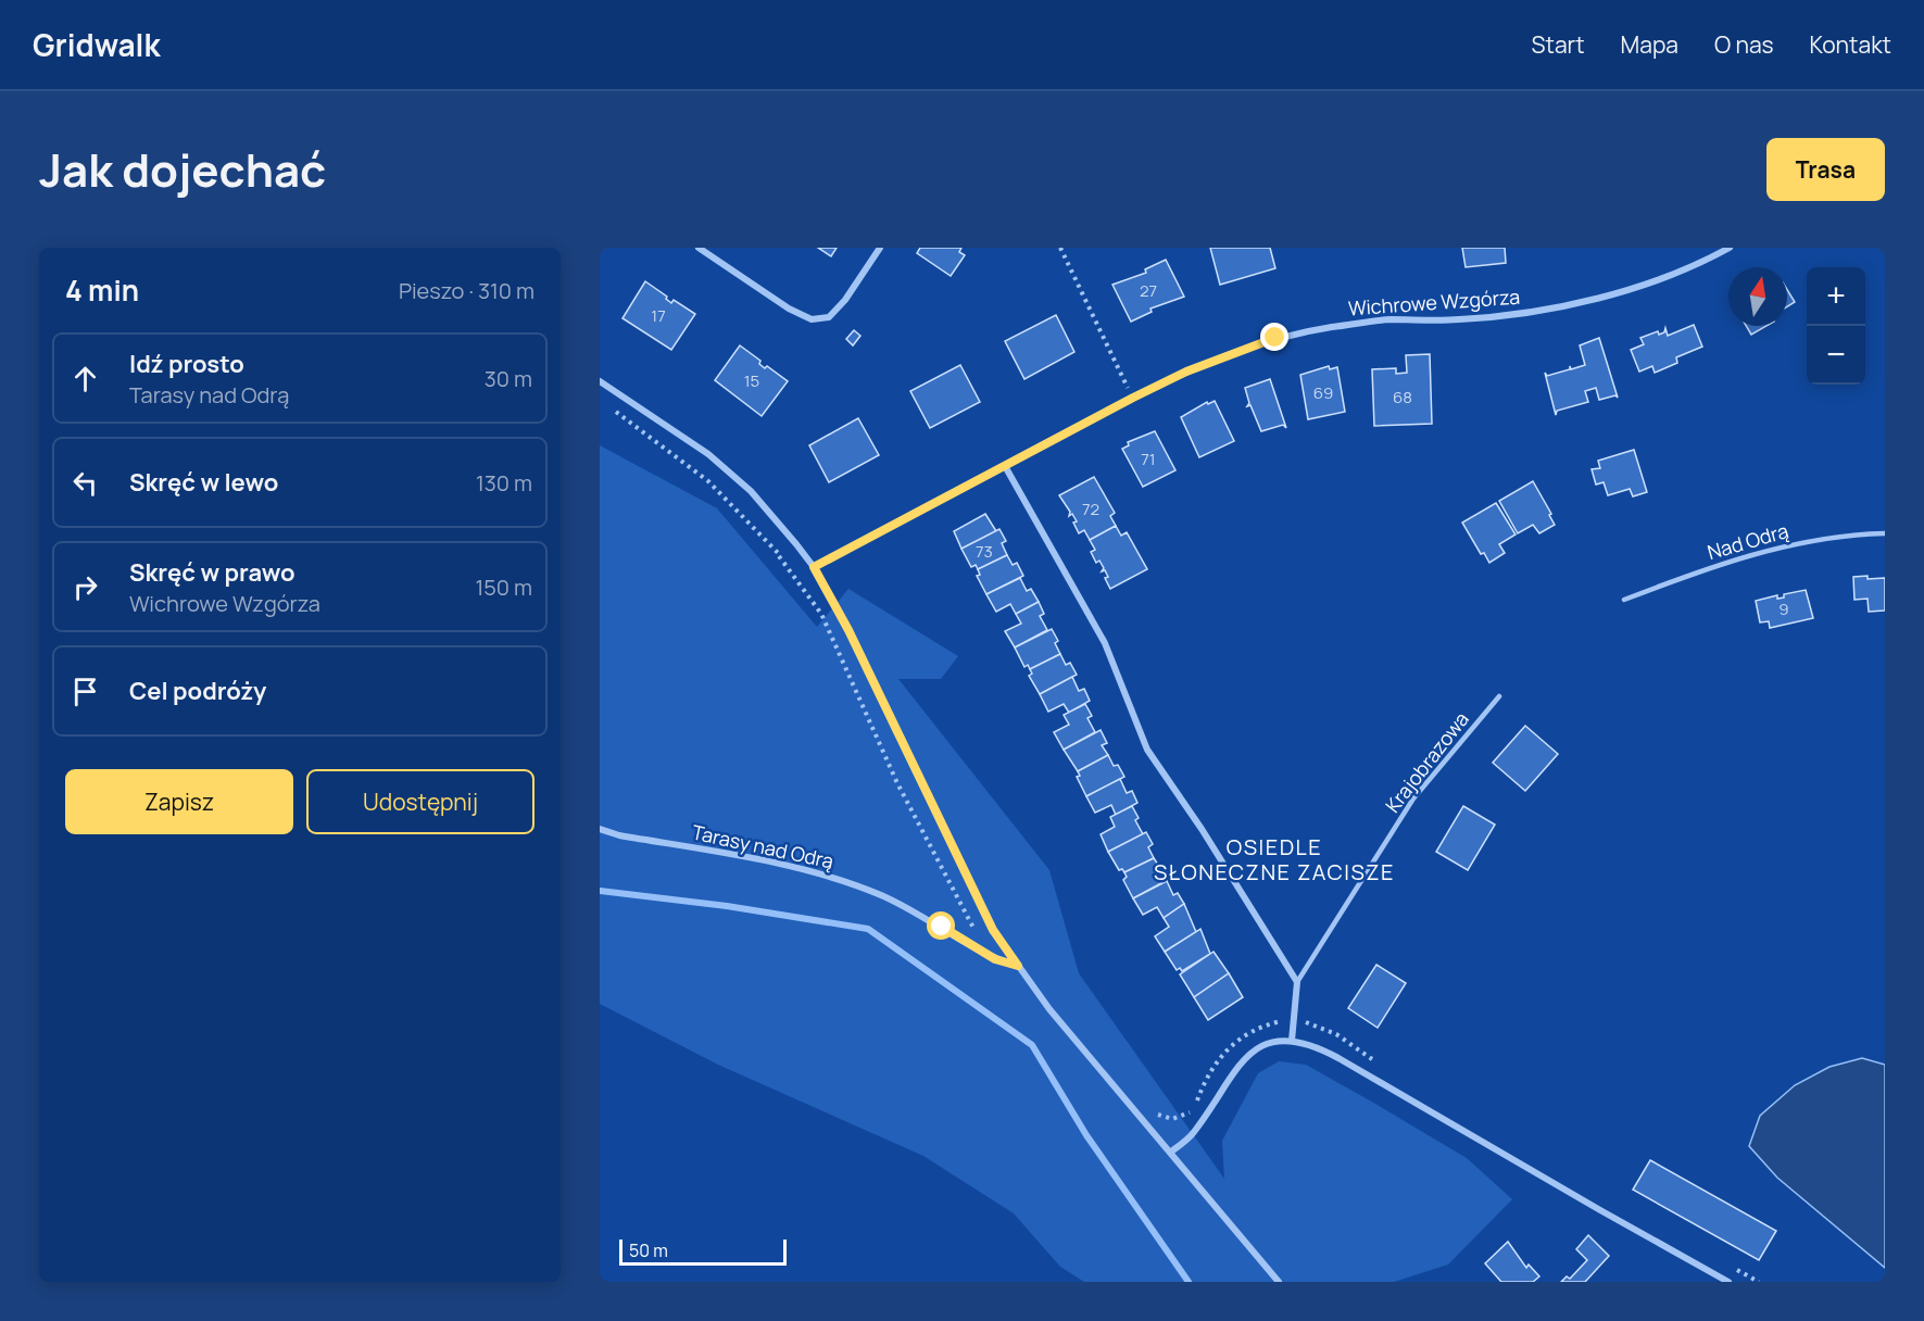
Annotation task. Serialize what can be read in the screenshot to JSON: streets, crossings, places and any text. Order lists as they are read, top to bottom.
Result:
{
  "streets": {
    "street": ["Wichrowe Wzgórza", "Tarasy nad Odrą"],
    "lane": ["Nad Odrą", "Krajobrazowa"]
  },
  "districts": ["OSIEDLE SŁONECZNE ZACISZE"],
  "house_numbers": [
    "27",
    "17",
    "15",
    "69",
    "68",
    "71",
    "72",
    "73",
    "9"
  ],
  "scale_bar": "50 m",
  "north": "top",
  "page": {
    "header": "Gridwalk",
    "nav": [
      "Start",
      "Mapa",
      "O nas",
      "Kontakt"
    ],
    "title": "Jak dojechać",
    "buttons": [
      "Trasa",
      ["Zapisz", "Udostępnij"]
    ],
    "heading": ["4 min", "Pieszo · 310 m"],
    "map_buttons": ["+", "−"],
    "list": [
      ["Idź prosto", "Tarasy nad Odrą", "30 m"],
      ["Skręć w lewo", "130 m"],
      ["Skręć w prawo", "Wichrowe Wzgórza", "150 m"],
      "Cel podróży"
    ],
    "scale": "50 m"
  }
}
